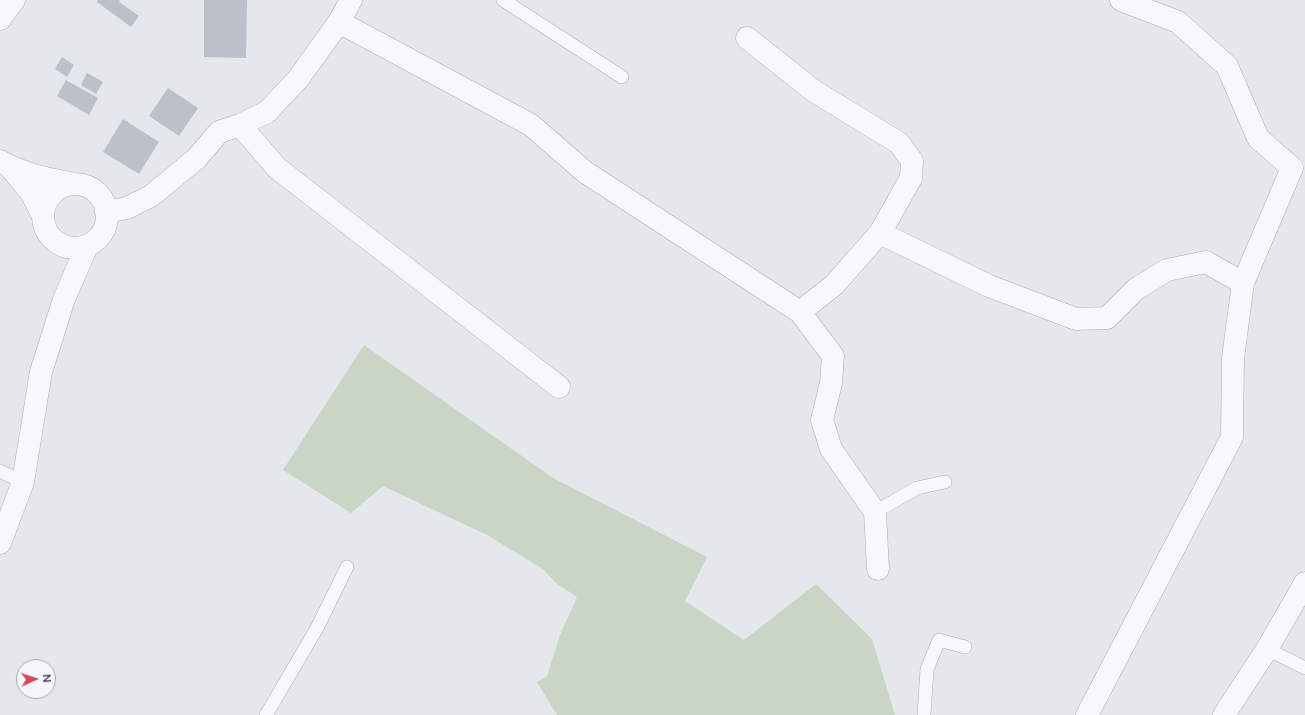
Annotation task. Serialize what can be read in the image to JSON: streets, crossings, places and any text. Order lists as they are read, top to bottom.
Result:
{
  "north": "right"
}
